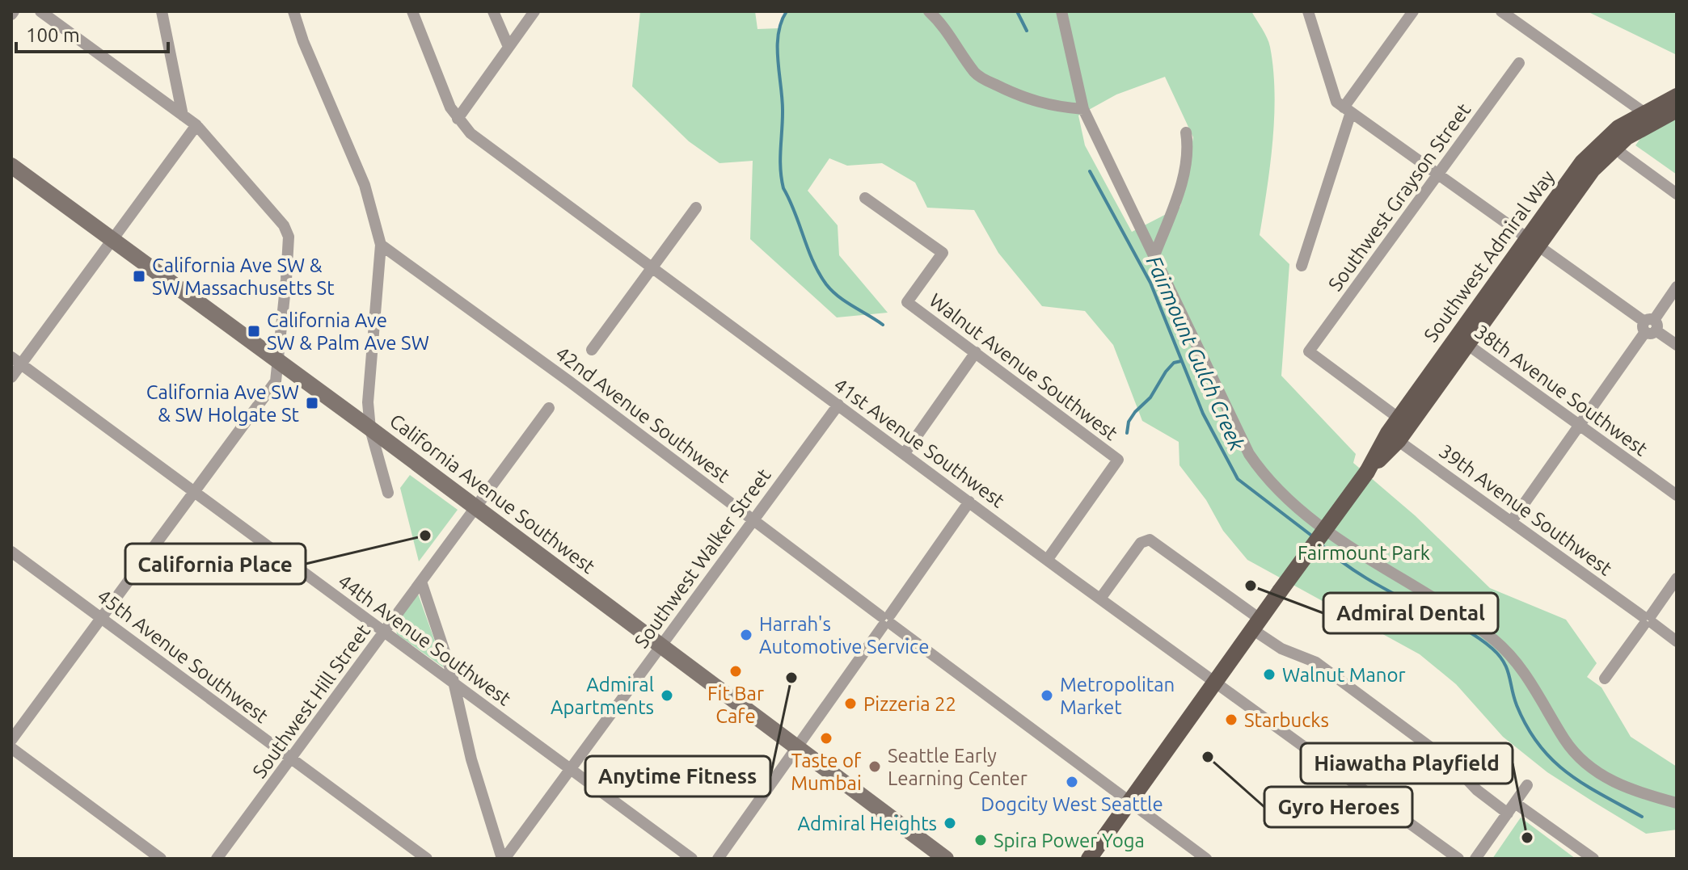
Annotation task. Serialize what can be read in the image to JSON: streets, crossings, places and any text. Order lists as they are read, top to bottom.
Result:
{
  "streets": {
    "main road": ["Southwest Admiral Way", "California Avenue Southwest"],
    "street": [
      "Southwest Grayson Street",
      "Walnut Avenue Southwest",
      "38th Avenue Southwest",
      "42nd Avenue Southwest",
      "41st Avenue Southwest",
      "39th Avenue Southwest",
      "Southwest Walker Street",
      "44th Avenue Southwest",
      "45th Avenue Southwest",
      "Southwest Hill Street"
    ]
  },
  "crossings": [
    ["Southwest Grayson Street", "Southwest Admiral Way"],
    ["Southwest Admiral Way", "38th Avenue Southwest"],
    ["Southwest Admiral Way", "42nd Avenue Southwest"],
    ["Southwest Admiral Way", "41st Avenue Southwest"],
    ["Southwest Admiral Way", "39th Avenue Southwest"],
    ["Walnut Avenue Southwest", "41st Avenue Southwest"],
    ["42nd Avenue Southwest", "Southwest Walker Street"],
    ["41st Avenue Southwest", "Southwest Walker Street"],
    ["California Avenue Southwest", "Southwest Walker Street"],
    ["California Avenue Southwest", "Southwest Hill Street"],
    ["Southwest Walker Street", "44th Avenue Southwest"],
    ["44th Avenue Southwest", "Southwest Hill Street"],
    ["45th Avenue Southwest", "Southwest Hill Street"]
  ],
  "water": ["Fairmount Gulch Creek"],
  "parks": ["Fairmount Park"],
  "places": {
    "transit": ["California Ave SW & SW Massachusetts St", "California Ave SW & Palm Ave SW", "California Ave SW & SW Holgate St"],
    "other": [
      "California Place",
      "Admiral Dental",
      "Harrah's Automotive Service",
      "Fit Bar Cafe",
      "Walnut Manor",
      "Anytime Fitness",
      "Admiral Apartments",
      "Metropolitan Market",
      "Pizzeria 22",
      "Starbucks",
      "Taste of Mumbai",
      "Gyro Heroes",
      "Seattle Early Learning Center",
      "Dogcity West Seattle",
      "Admiral Heights",
      "Hiawatha Playfield",
      "Spira Power Yoga"
    ]
  },
  "scale_bar": "100 m"
}
